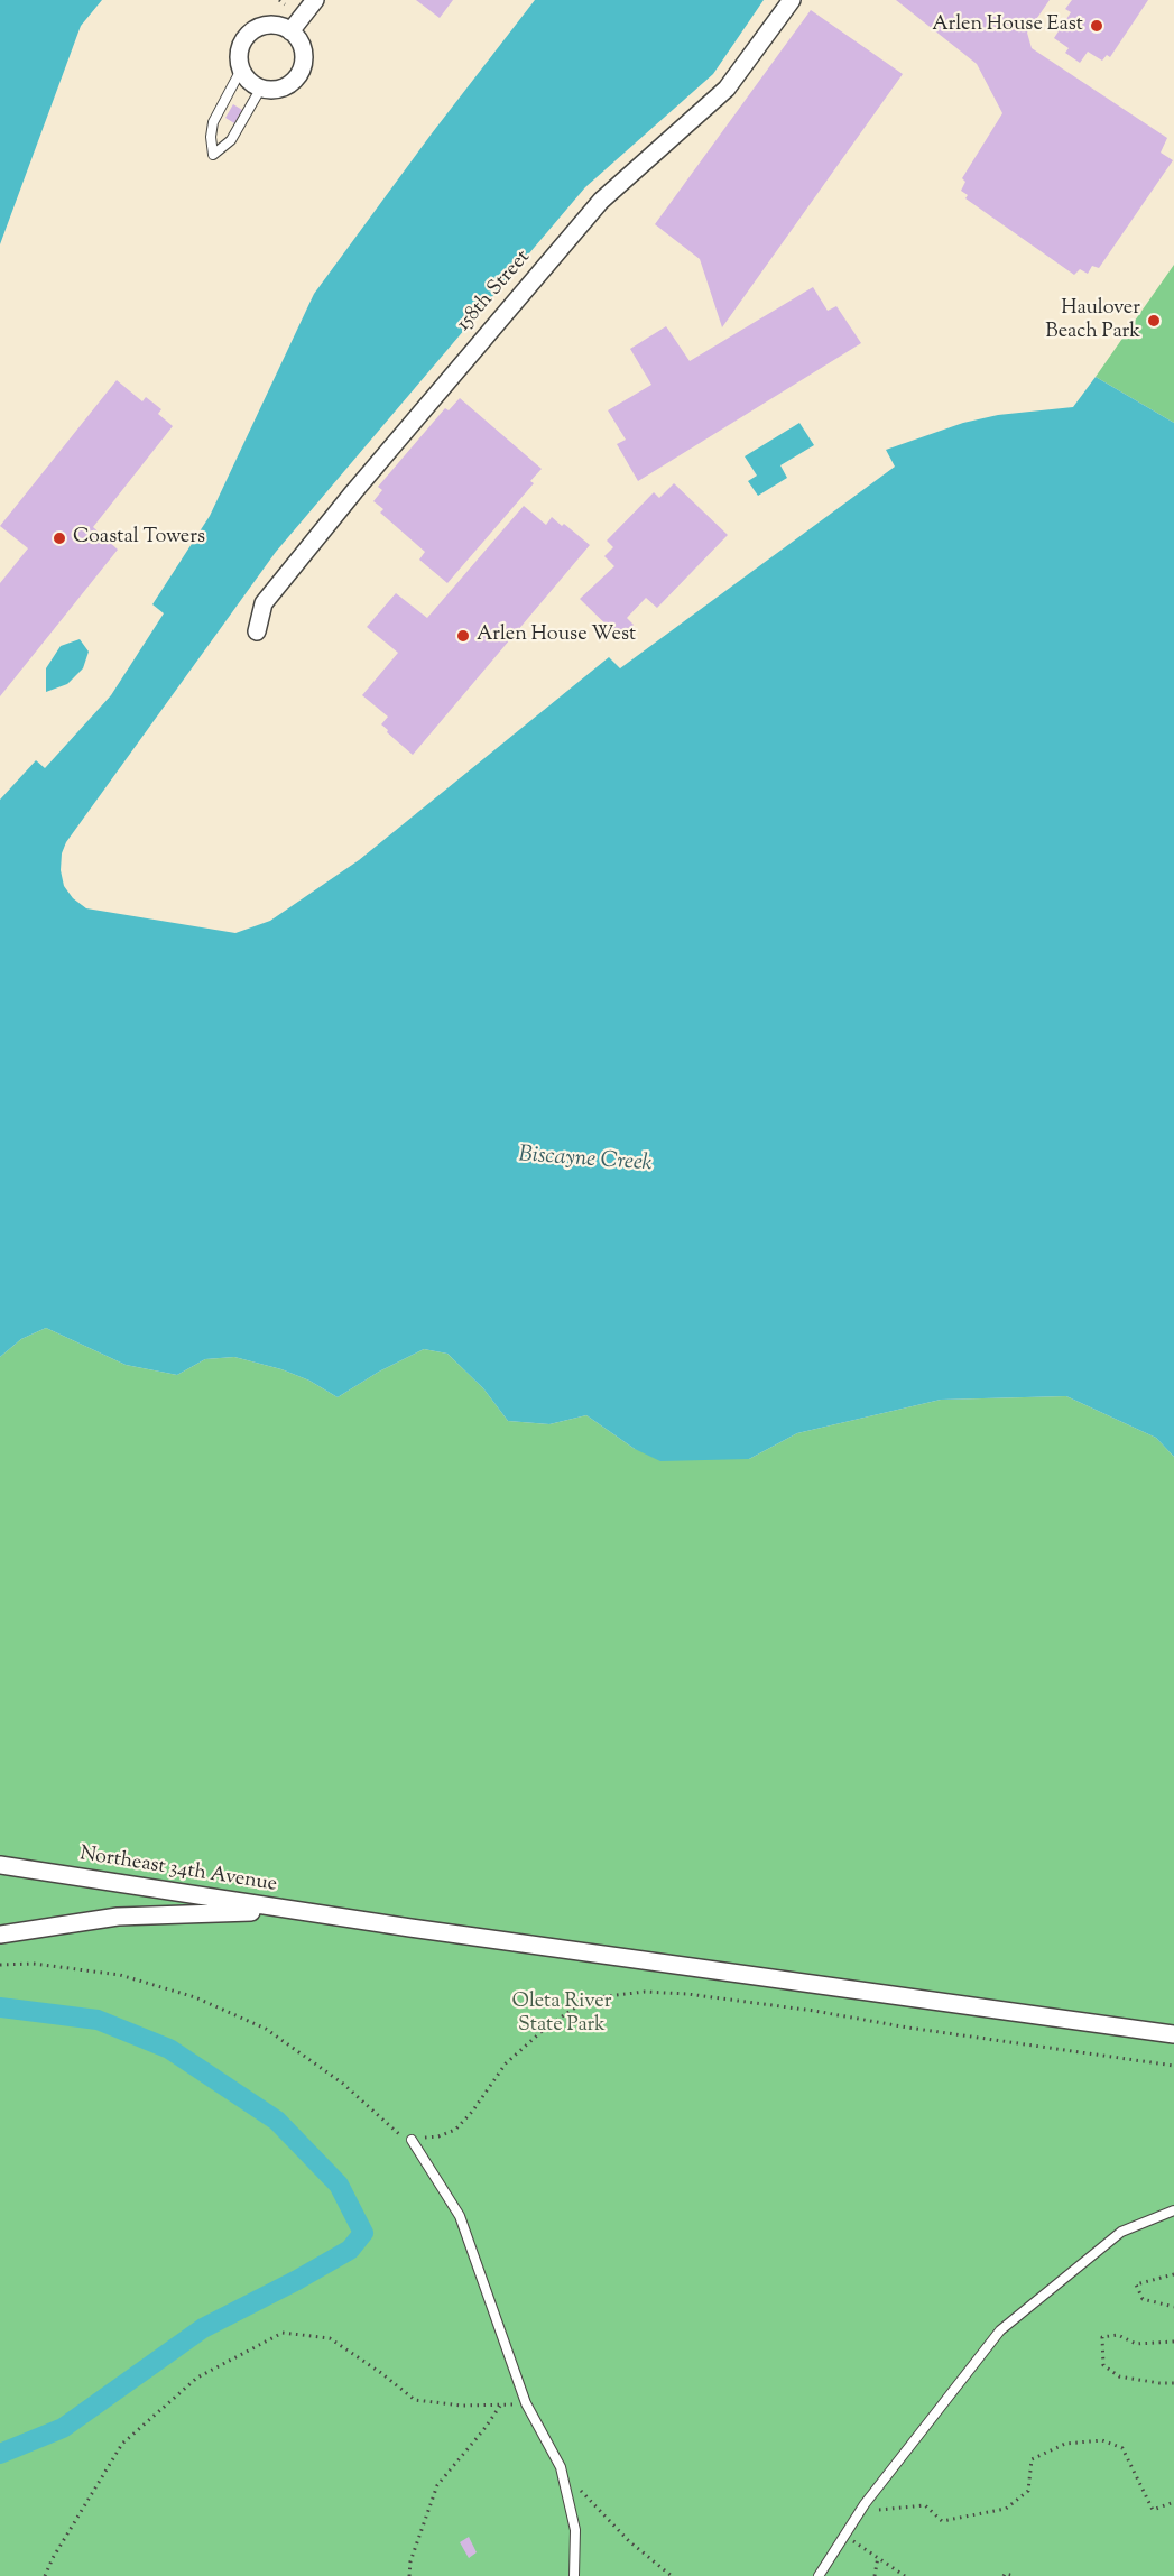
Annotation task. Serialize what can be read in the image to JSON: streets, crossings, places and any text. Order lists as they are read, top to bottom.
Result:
{
  "streets": {
    "street": ["158th Street", "Northeast 34th Avenue"]
  },
  "water": ["Biscayne Creek"],
  "parks": ["Oleta River State Park"],
  "places": [
    "Arlen House East",
    "Haulover Beach Park",
    "Coastal Towers",
    "Arlen House West"
  ]
}
